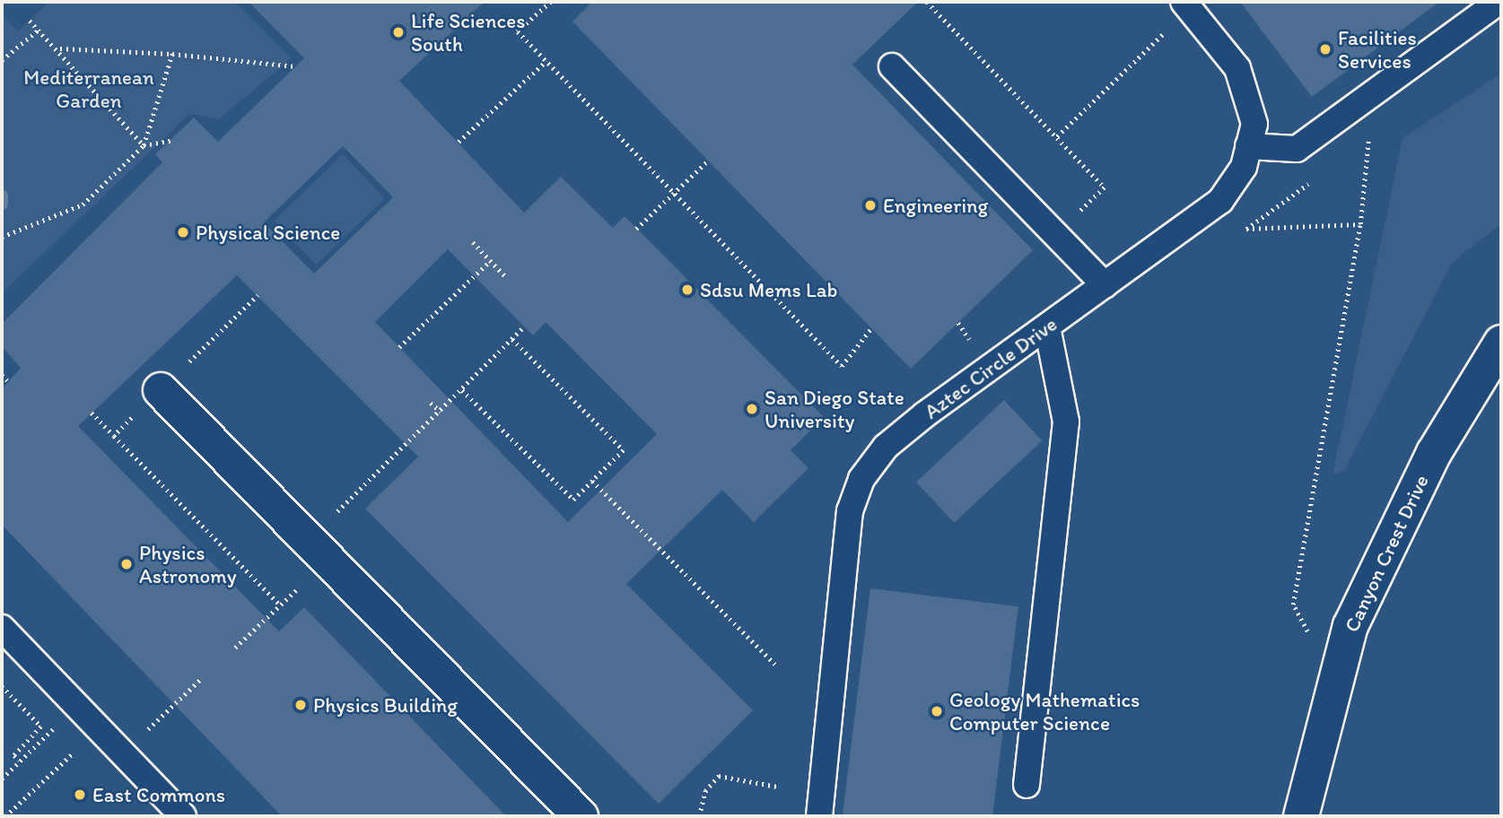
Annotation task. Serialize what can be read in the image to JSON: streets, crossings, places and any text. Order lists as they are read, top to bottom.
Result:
{
  "streets": {
    "street": ["Canyon Crest Drive"],
    "lane": ["Aztec Circle Drive"]
  },
  "parks": ["Mediterranean Garden"],
  "places": [
    "Life Sciences South",
    "Facilities Services",
    "Engineering",
    "Physical Science",
    "Sdsu Mems Lab",
    "San Diego State University",
    "Physics Astronomy",
    "Physics Building",
    "Geology Mathematics Computer Science",
    "East Commons"
  ]
}
